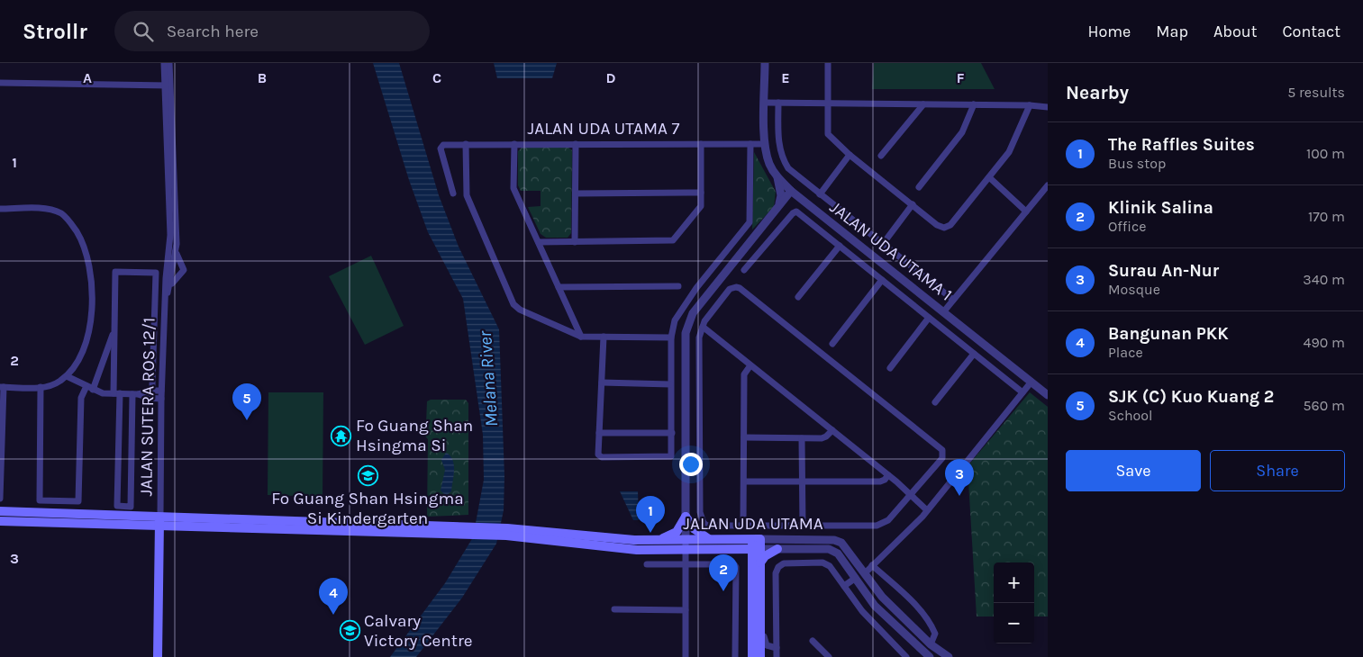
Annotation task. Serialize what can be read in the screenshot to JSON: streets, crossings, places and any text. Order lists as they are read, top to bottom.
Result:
{
  "streets": {
    "main road": ["JALAN UDA UTAMA"],
    "street": ["JALAN UDA UTAMA 7", "JALAN UDA UTAMA 1", "JALAN SUTERA ROS 12/1"]
  },
  "crossings": [
    ["JALAN UDA UTAMA 7", "JALAN UDA UTAMA 1"]
  ],
  "water": ["Melana River"],
  "places": {
    "temple": ["Fo Guang Shan Hsingma Si"],
    "school or university": ["Fo Guang Shan Hsingma Si Kindergarten", "Calvary Victory Centre"]
  },
  "page": {
    "header": "Strollr",
    "search": "Search here",
    "nav": [
      "Home",
      "Map",
      "About",
      "Contact"
    ],
    "heading": ["Nearby", "5 results"],
    "list": [
      {
        "mark": "1",
        "name": "The Raffles Suites",
        "note": "Bus stop",
        "value": "100 m"
      },
      {
        "mark": "2",
        "name": "Klinik Salina",
        "note": "Office",
        "value": "170 m"
      },
      {
        "mark": "3",
        "name": "Surau An-Nur",
        "note": "Mosque",
        "value": "340 m"
      },
      {
        "mark": "4",
        "name": "Bangunan PKK",
        "note": "Place",
        "value": "490 m"
      },
      {
        "mark": "5",
        "name": "SJK (C) Kuo Kuang 2",
        "note": "School",
        "value": "560 m"
      }
    ],
    "pins": [
      "5",
      "3",
      "1",
      "2",
      "4"
    ],
    "buttons": ["Save", "Share"],
    "map_buttons": ["+", "−"]
  },
  "grid": {
    "columns": [
      "A",
      "B",
      "C",
      "D",
      "E",
      "F"
    ],
    "rows": ["1", "2", "3"]
  }
}
